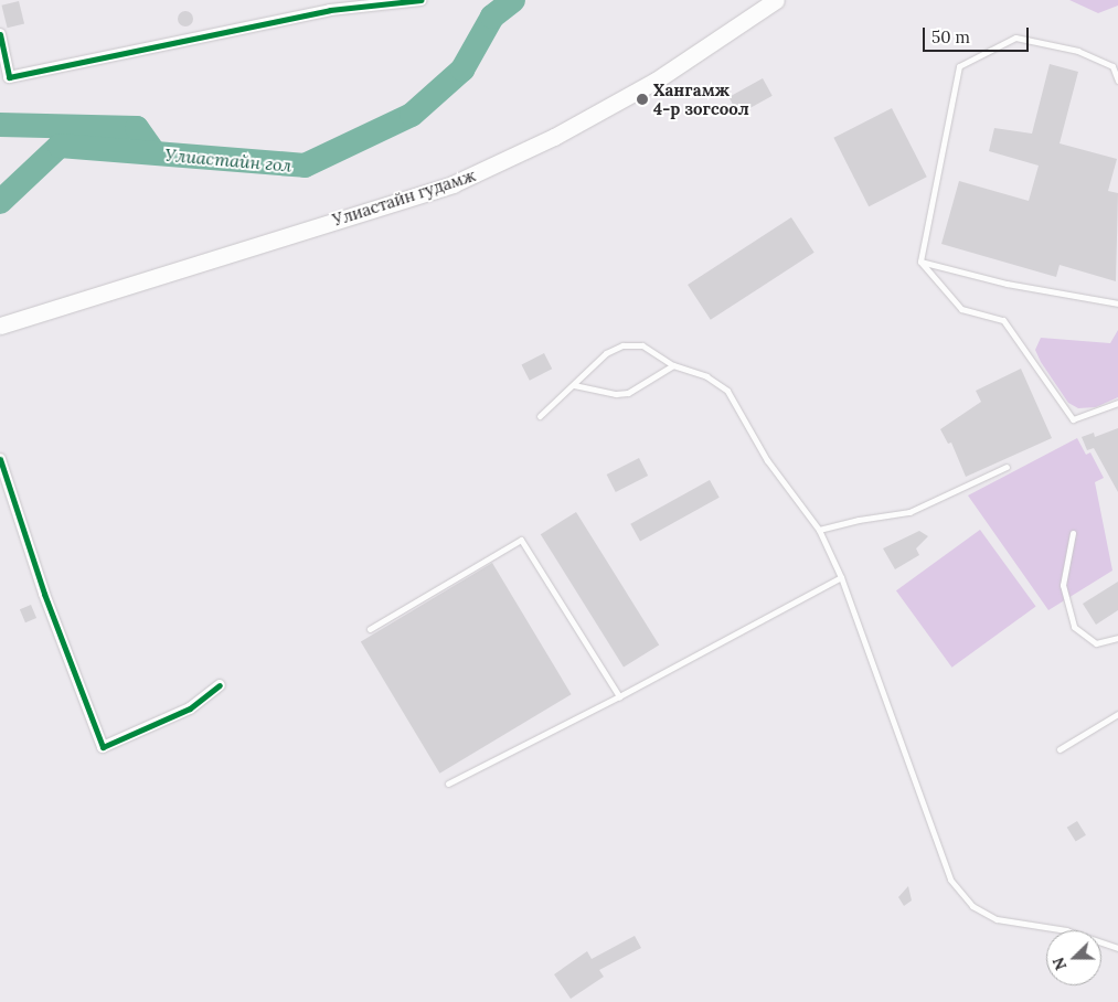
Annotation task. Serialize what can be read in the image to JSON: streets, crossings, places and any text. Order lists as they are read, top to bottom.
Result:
{
  "streets": {
    "main road": ["Улиастайн гудамж"]
  },
  "water": ["Улиастайн гол"],
  "places": ["Хангамж 4-р зогсоол"],
  "scale_bar": "50 m",
  "north": "left"
}
